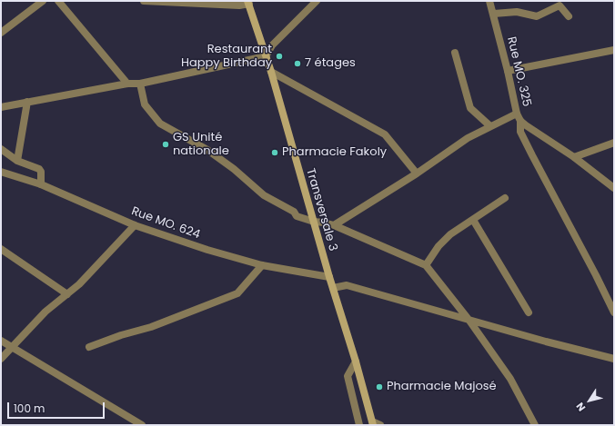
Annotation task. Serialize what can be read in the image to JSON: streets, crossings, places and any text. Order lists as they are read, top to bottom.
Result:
{
  "streets": {
    "main road": ["Transversale 3"],
    "street": ["Rue MO. 325", "Rue MO. 624"]
  },
  "crossings": [
    ["Transversale 3", "Rue MO. 624"]
  ],
  "places": [
    "Restaurant Happy Birthday",
    "7 étages",
    "GS Unité nationale",
    "Pharmacie Fakoly",
    "Pharmacie Majosé"
  ],
  "scale_bar": "100 m",
  "north": "bottom left"
}
